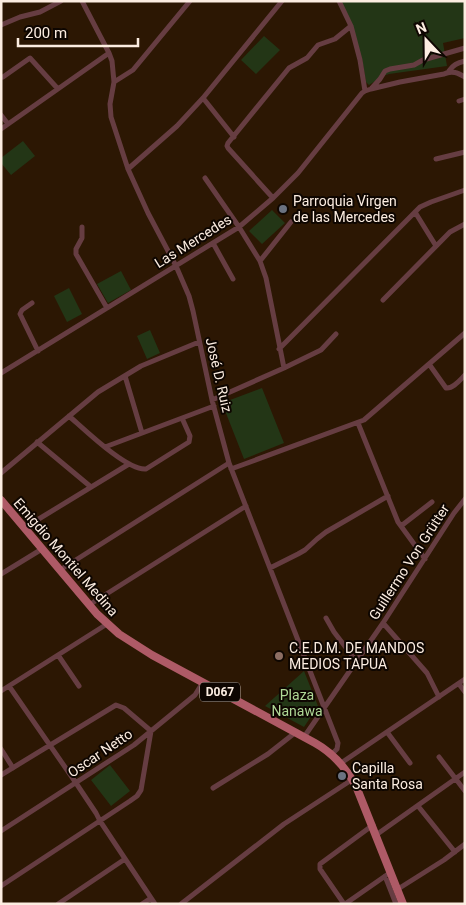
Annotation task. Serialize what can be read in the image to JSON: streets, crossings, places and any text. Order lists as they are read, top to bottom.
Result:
{
  "streets": {
    "main road": ["Emigdio Montiel Medina", "D067"],
    "street": [
      "Las Mercedes",
      "José D. Ruiz",
      "Guillermo Von Grütter",
      "Oscar Netto"
    ]
  },
  "crossings": [
    ["Las Mercedes", "José D. Ruiz"],
    ["José D. Ruiz", "Emigdio Montiel Medina"],
    ["José D. Ruiz", "Guillermo Von Grütter"],
    ["Emigdio Montiel Medina", "Guillermo Von Grütter"],
    ["Emigdio Montiel Medina", "Oscar Netto"]
  ],
  "parks": ["Plaza Nanawa"],
  "places": ["Parroquia Virgen de las Mercedes", "C.E.D.M. DE MANDOS MEDIOS TAPUA", "Capilla Santa Rosa"],
  "scale_bar": "200 m",
  "north": "top"
}
